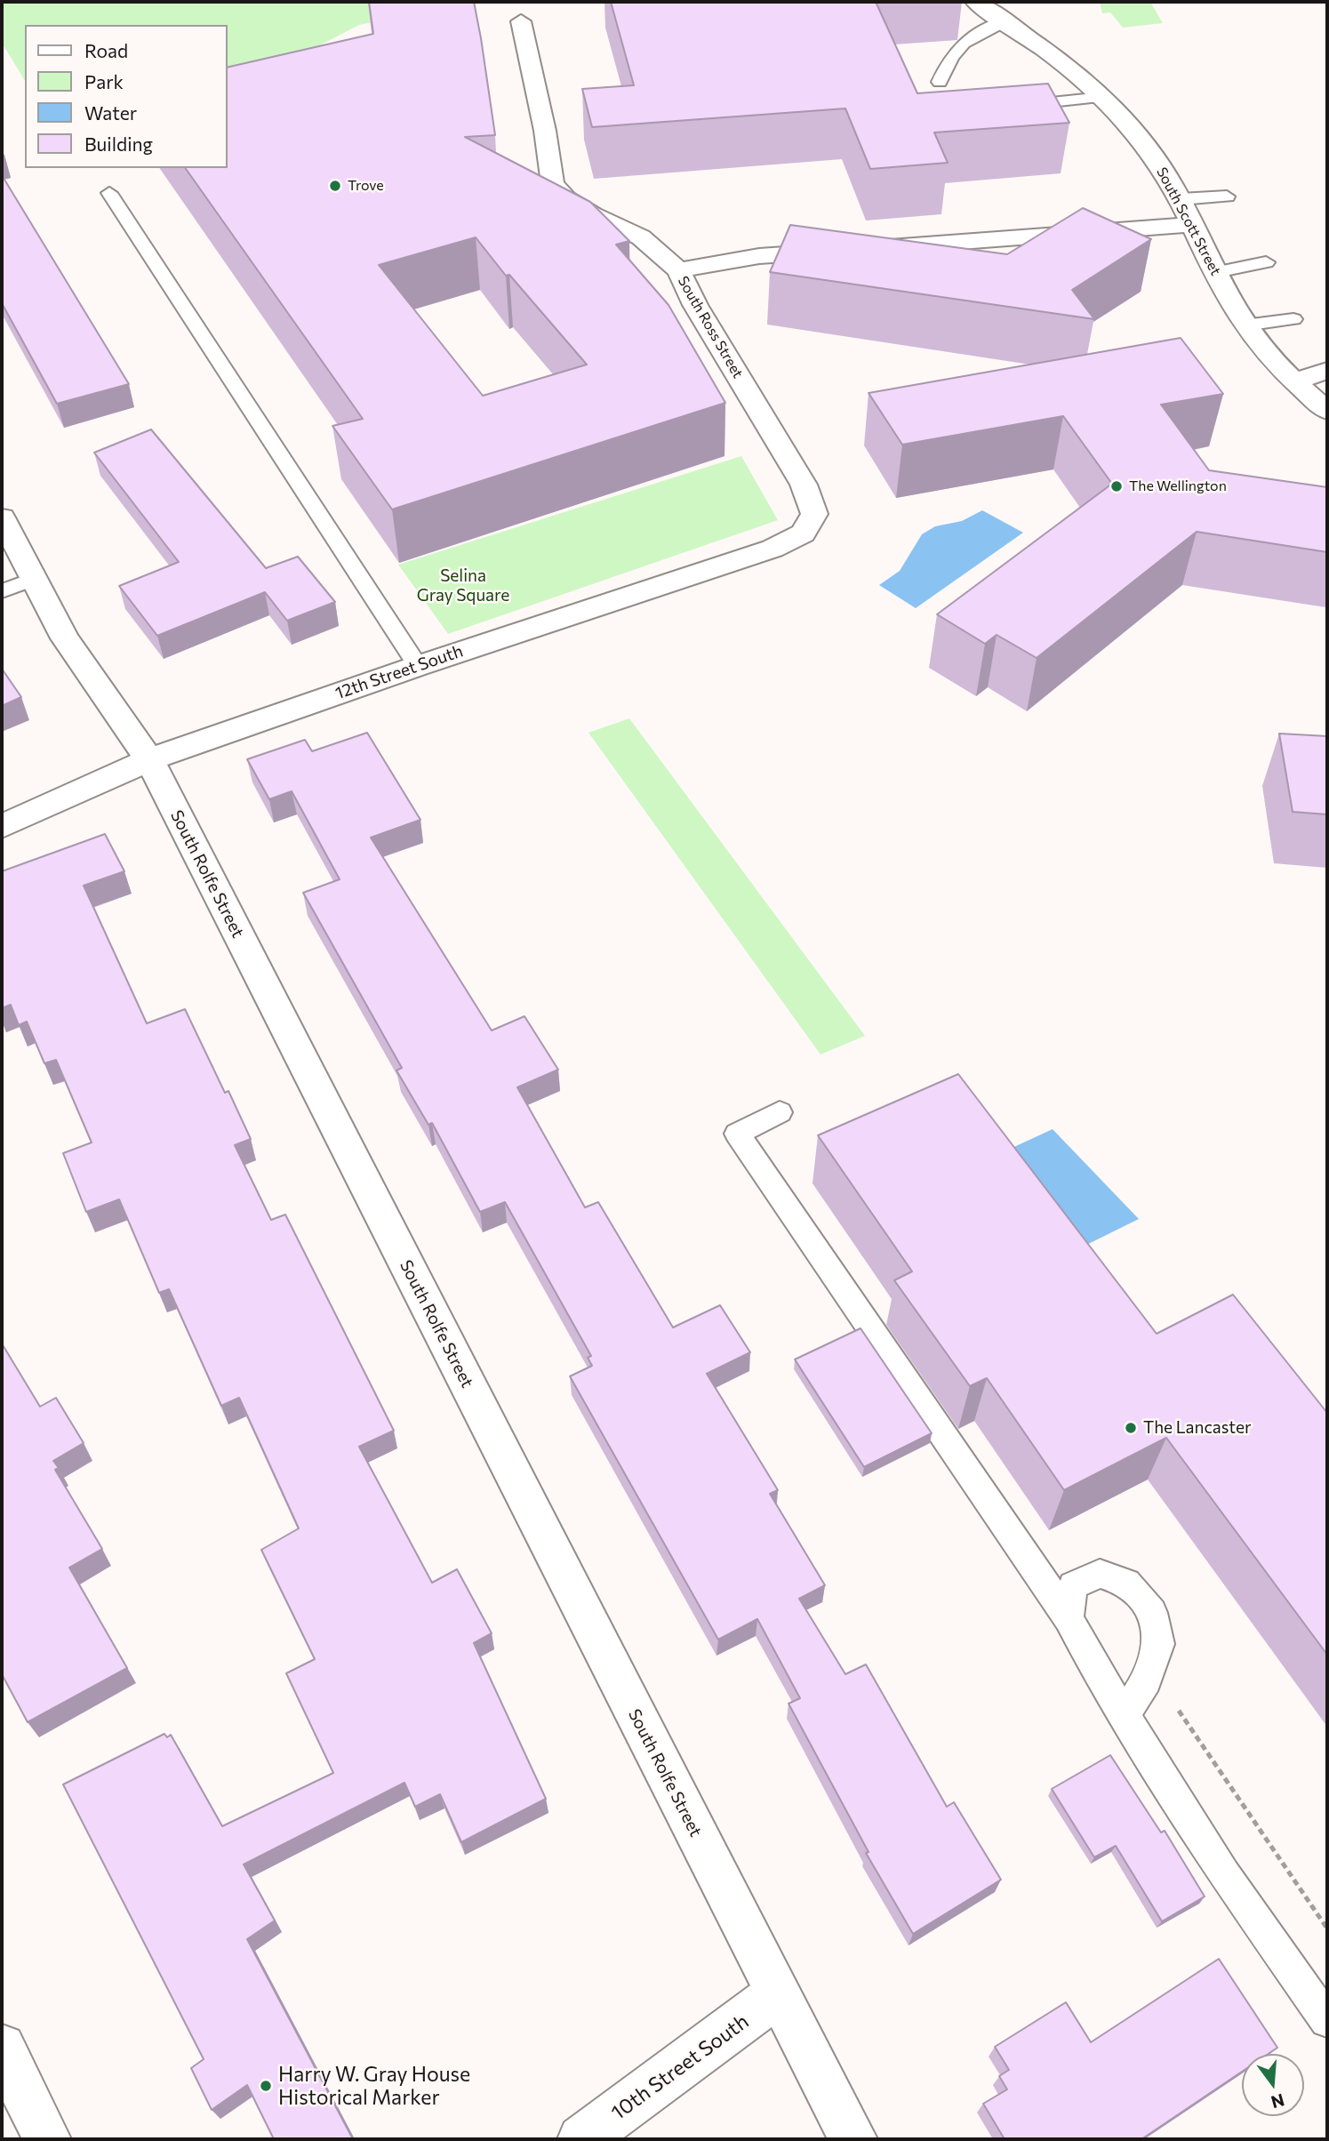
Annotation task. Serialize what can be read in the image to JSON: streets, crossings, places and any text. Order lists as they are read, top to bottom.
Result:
{
  "streets": {
    "street": [
      "South Scott Street",
      "South Ross Street",
      "12th Street South",
      "South Rolfe Street",
      "10th Street South"
    ]
  },
  "crossings": [
    ["South Ross Street", "12th Street South"],
    ["12th Street South", "South Rolfe Street"],
    ["South Rolfe Street", "10th Street South"]
  ],
  "parks": ["Selina Gray Square"],
  "places": [
    "Trove",
    "The Wellington",
    "The Lancaster",
    "Harry W. Gray House Historical Marker"
  ],
  "legend": [
    "Road",
    "Park",
    "Water",
    "Building"
  ],
  "north": "bottom"
}
